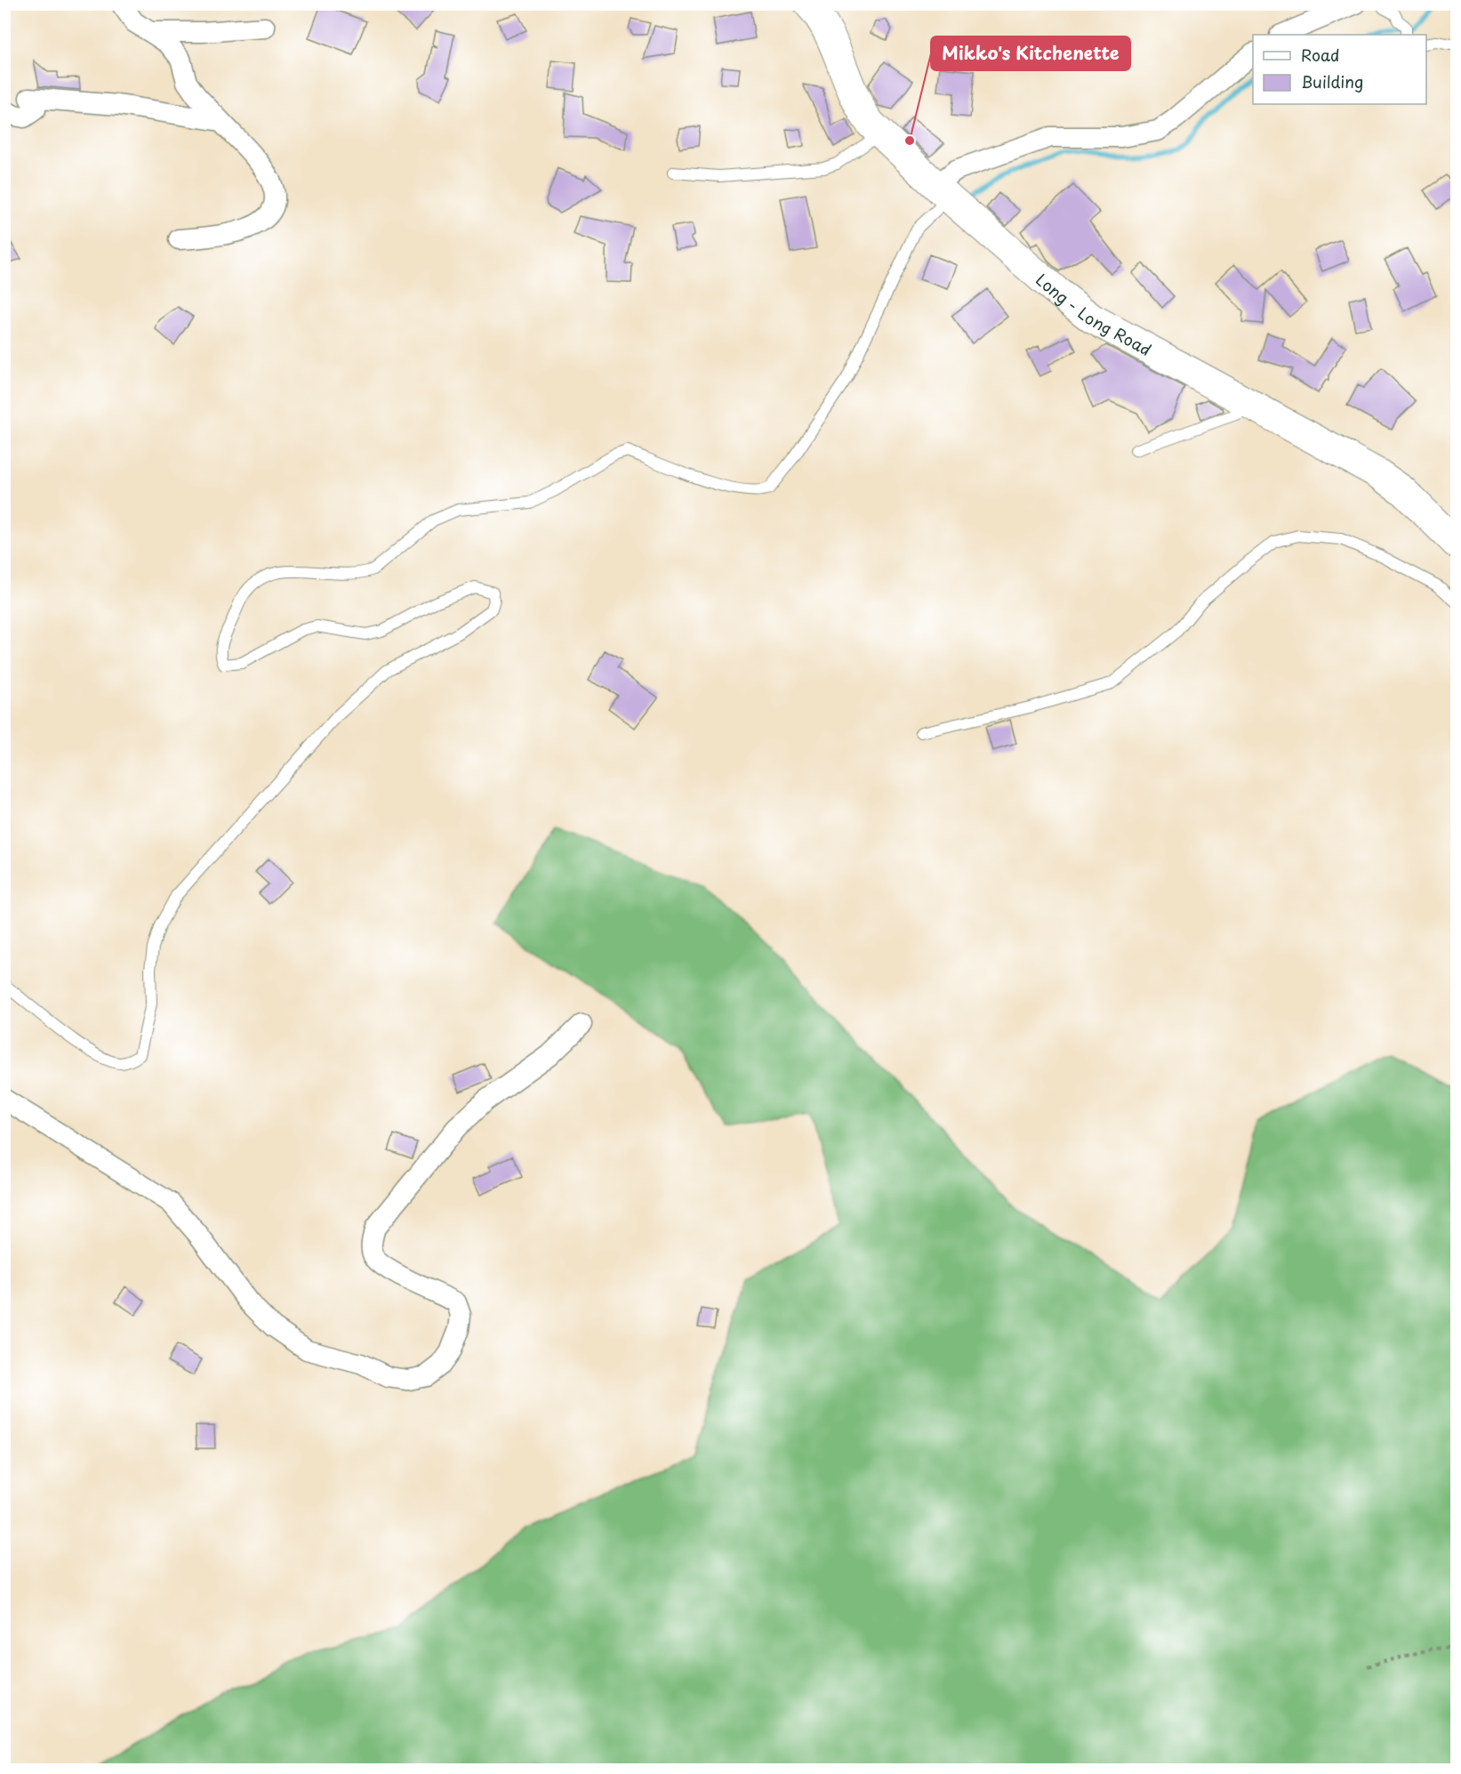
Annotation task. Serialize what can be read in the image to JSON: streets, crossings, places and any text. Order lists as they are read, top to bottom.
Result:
{
  "streets": {
    "main road": ["Long - Long Road"]
  },
  "places": ["Mikko's Kitchenette"],
  "legend": ["Road", "Building"]
}
